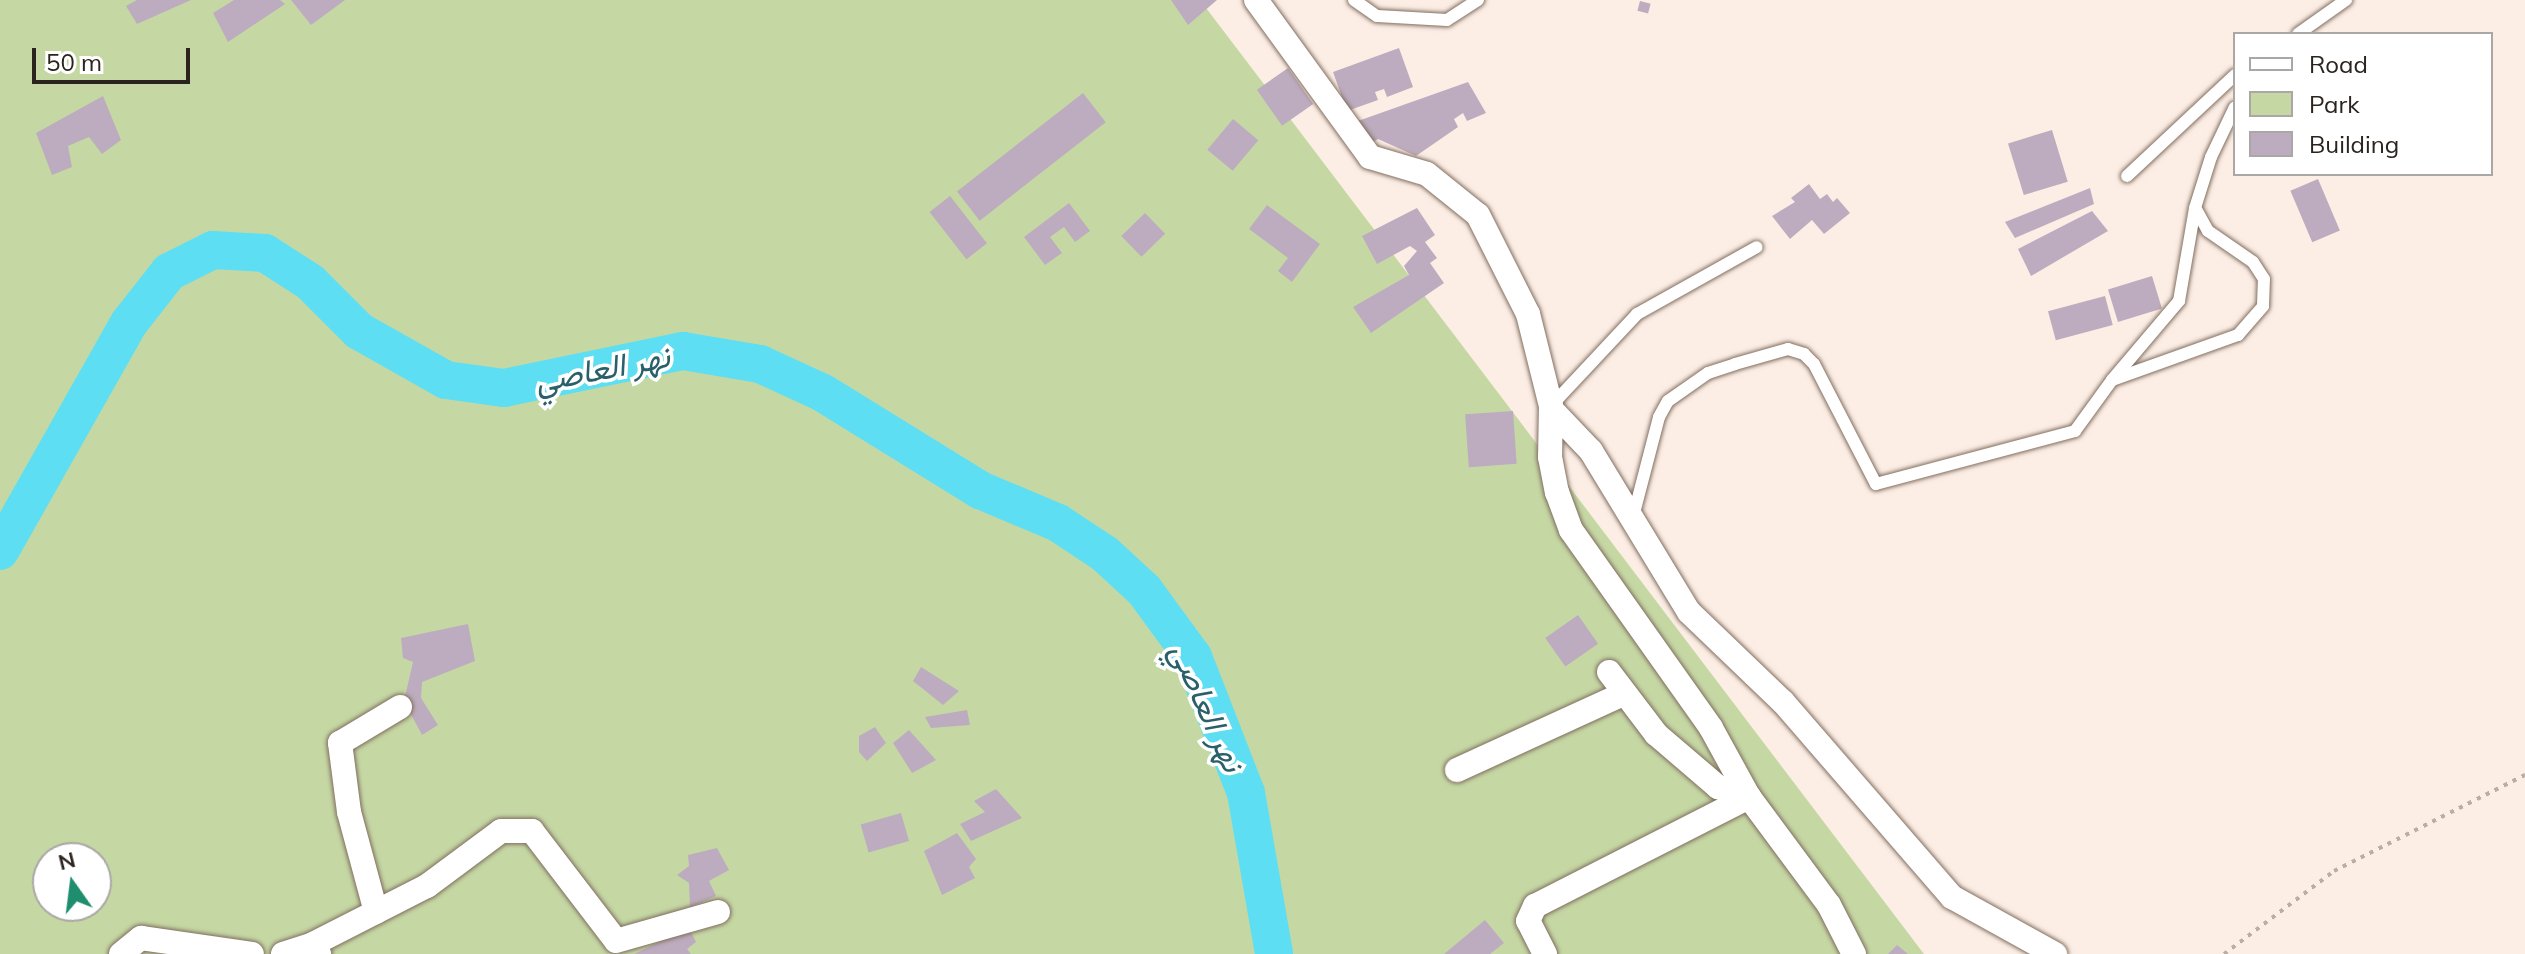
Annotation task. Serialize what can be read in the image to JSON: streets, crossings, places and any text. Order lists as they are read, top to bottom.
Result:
{
  "water": ["نهر العاصي"],
  "legend": ["Road", "Park", "Building"],
  "scale_bar": "50 m",
  "north": "top"
}
